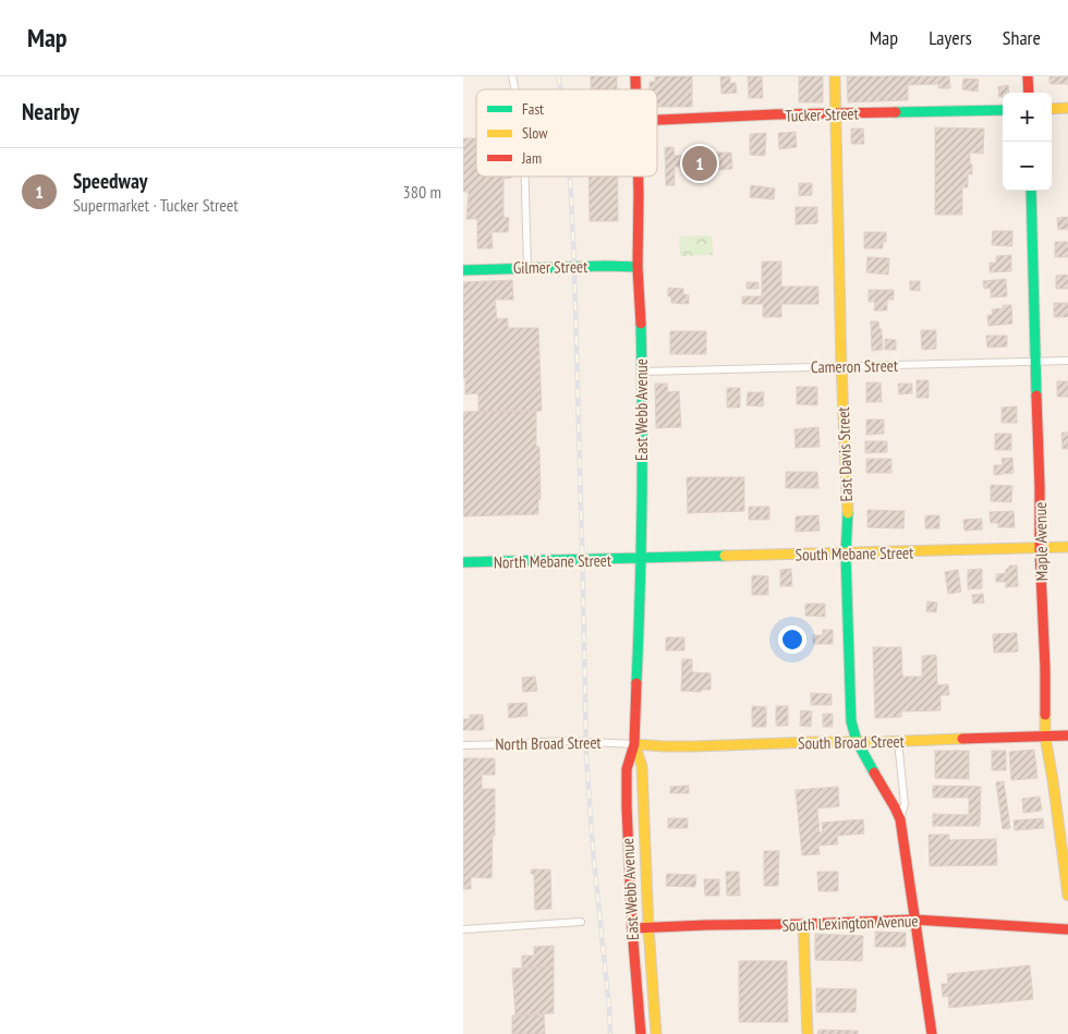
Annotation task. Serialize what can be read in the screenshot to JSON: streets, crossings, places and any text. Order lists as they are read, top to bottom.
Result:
{
  "streets": {
    "main road": [
      "Tucker Street",
      "Gilmer Street",
      "East Webb Avenue",
      "East Davis Street",
      "Maple Avenue",
      "South Mebane Street",
      "North Mebane Street",
      "South Broad Street",
      "South Lexington Avenue"
    ],
    "street": ["Cameron Street", "North Broad Street"]
  },
  "crossings": [
    ["Tucker Street", "East Davis Street"],
    ["Gilmer Street", "East Webb Avenue"],
    ["Cameron Street", "East Webb Avenue"],
    ["Cameron Street", "East Davis Street"],
    ["Cameron Street", "Maple Avenue"],
    ["East Webb Avenue", "South Mebane Street"],
    ["East Webb Avenue", "North Mebane Street"],
    ["East Webb Avenue", "South Broad Street"],
    ["East Webb Avenue", "North Broad Street"],
    ["East Webb Avenue", "South Lexington Avenue"],
    ["East Davis Street", "South Mebane Street"],
    ["East Davis Street", "South Broad Street"],
    ["East Davis Street", "South Lexington Avenue"],
    ["Maple Avenue", "South Mebane Street"],
    ["Maple Avenue", "South Broad Street"],
    ["South Mebane Street", "North Mebane Street"],
    ["South Broad Street", "North Broad Street"]
  ],
  "legend": ["Fast", "Slow", "Jam"],
  "page": {
    "header": "Map",
    "nav": ["Map", "Layers", "Share"],
    "heading": "Nearby",
    "map_buttons": ["+", "−"],
    "pins": "1",
    "list": [
      {
        "mark": "1",
        "name": "Speedway",
        "note": "Supermarket · Tucker Street",
        "value": "380 m"
      }
    ]
  }
}
